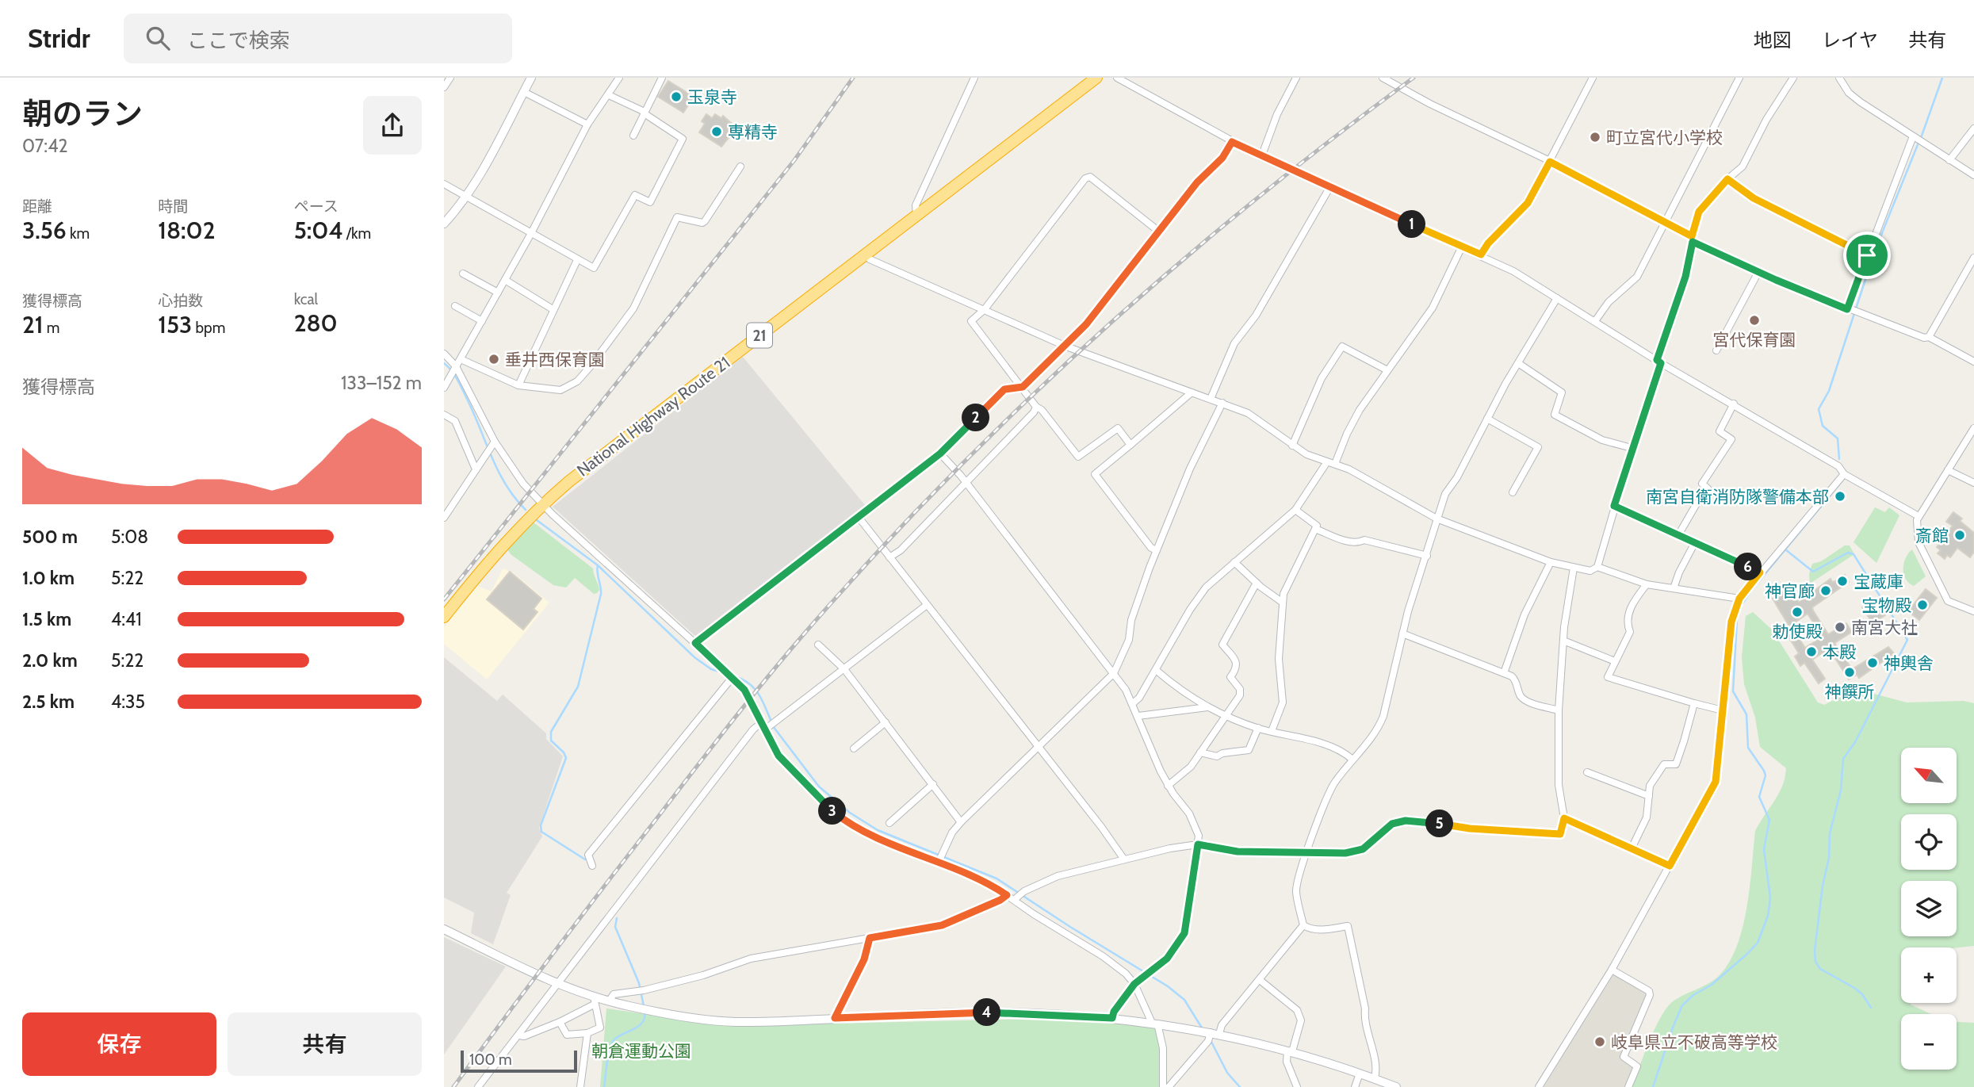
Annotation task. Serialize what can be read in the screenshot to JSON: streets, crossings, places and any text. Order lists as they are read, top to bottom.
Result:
{
  "streets": {
    "highway": ["21", "National Highway Route 21"]
  },
  "parks": ["朝倉運動公園"],
  "places": [
    "玉泉寺",
    "専精寺",
    "町立宮代小学校",
    "宮代保育園",
    "垂井西保育園",
    "南宮自衛消防隊警備本部",
    "斎館",
    "宝蔵庫",
    "神官廊",
    "宝物殿",
    "勅使殿",
    "南宮大社",
    "本殿",
    "神輿舎",
    "神饌所",
    "岐阜県立不破高等学校"
  ],
  "scale_bar": "100 m",
  "north": "top left",
  "page": {
    "header": "Stridr",
    "search": "ここで検索",
    "nav": ["地図", "レイヤ", "共有"],
    "heading": ["朝のラン", "07:42"],
    "stats": [
      ["距離", "3.56 km"],
      ["時間", "18:02"],
      ["ペース", "5:04 /km"],
      ["獲得標高", "21 m"],
      ["心拍数", "153 bpm"],
      ["kcal", "280"]
    ],
    "pins": [
      "1",
      "2",
      "6",
      "3",
      "5",
      "4"
    ],
    "chart": ["獲得標高", "133–152 m"],
    "list": [
      {
        "name": "500 m",
        "note": "5:08"
      },
      {
        "name": "1.0 km",
        "note": "5:22"
      },
      {
        "name": "1.5 km",
        "note": "4:41"
      },
      {
        "name": "2.0 km",
        "note": "5:22"
      },
      {
        "name": "2.5 km",
        "note": "4:35"
      }
    ],
    "map_buttons": ["+", "−"],
    "buttons": ["保存", "共有"],
    "scale": "100 m"
  }
}
